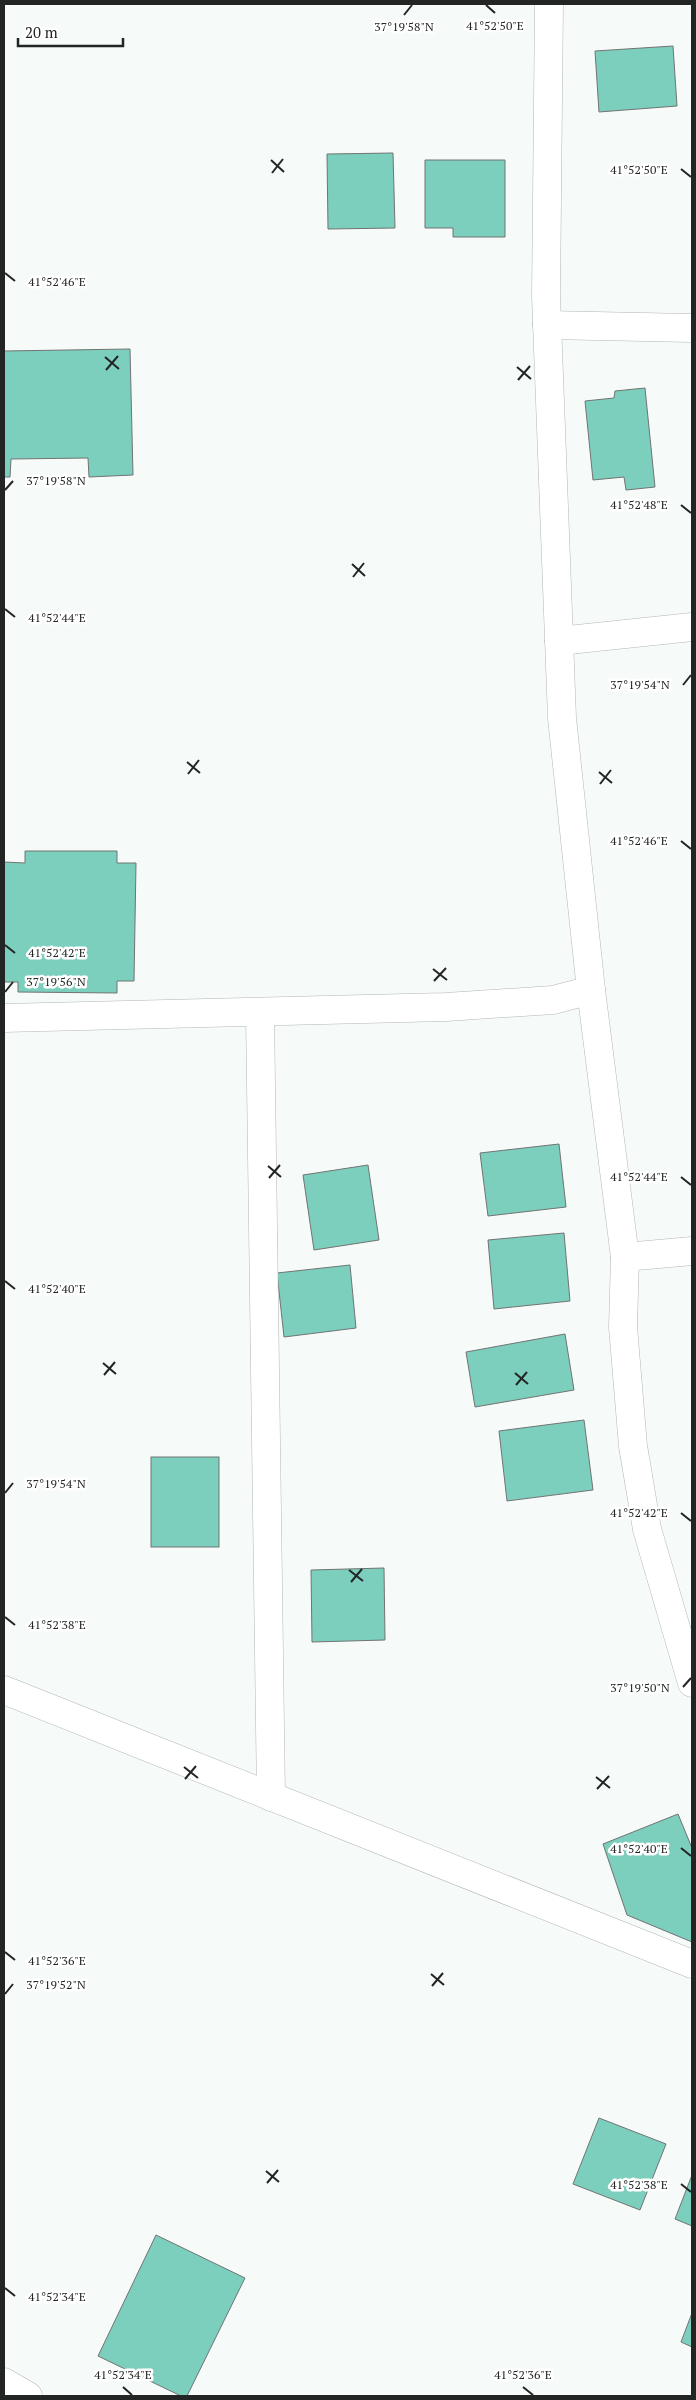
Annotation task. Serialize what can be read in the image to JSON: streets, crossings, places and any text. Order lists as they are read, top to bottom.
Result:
{
  "scale_bar": "20 m",
  "coordinates": [
    "41°52'50\"E",
    "37°19'58\"N",
    "41°52'46\"E",
    "41°52'48\"E",
    "41°52'44\"E",
    "37°19'54\"N",
    "41°52'42\"E",
    "37°19'56\"N",
    "41°52'40\"E",
    "41°52'38\"E",
    "37°19'50\"N",
    "41°52'36\"E",
    "37°19'52\"N",
    "41°52'34\"E"
  ]
}
